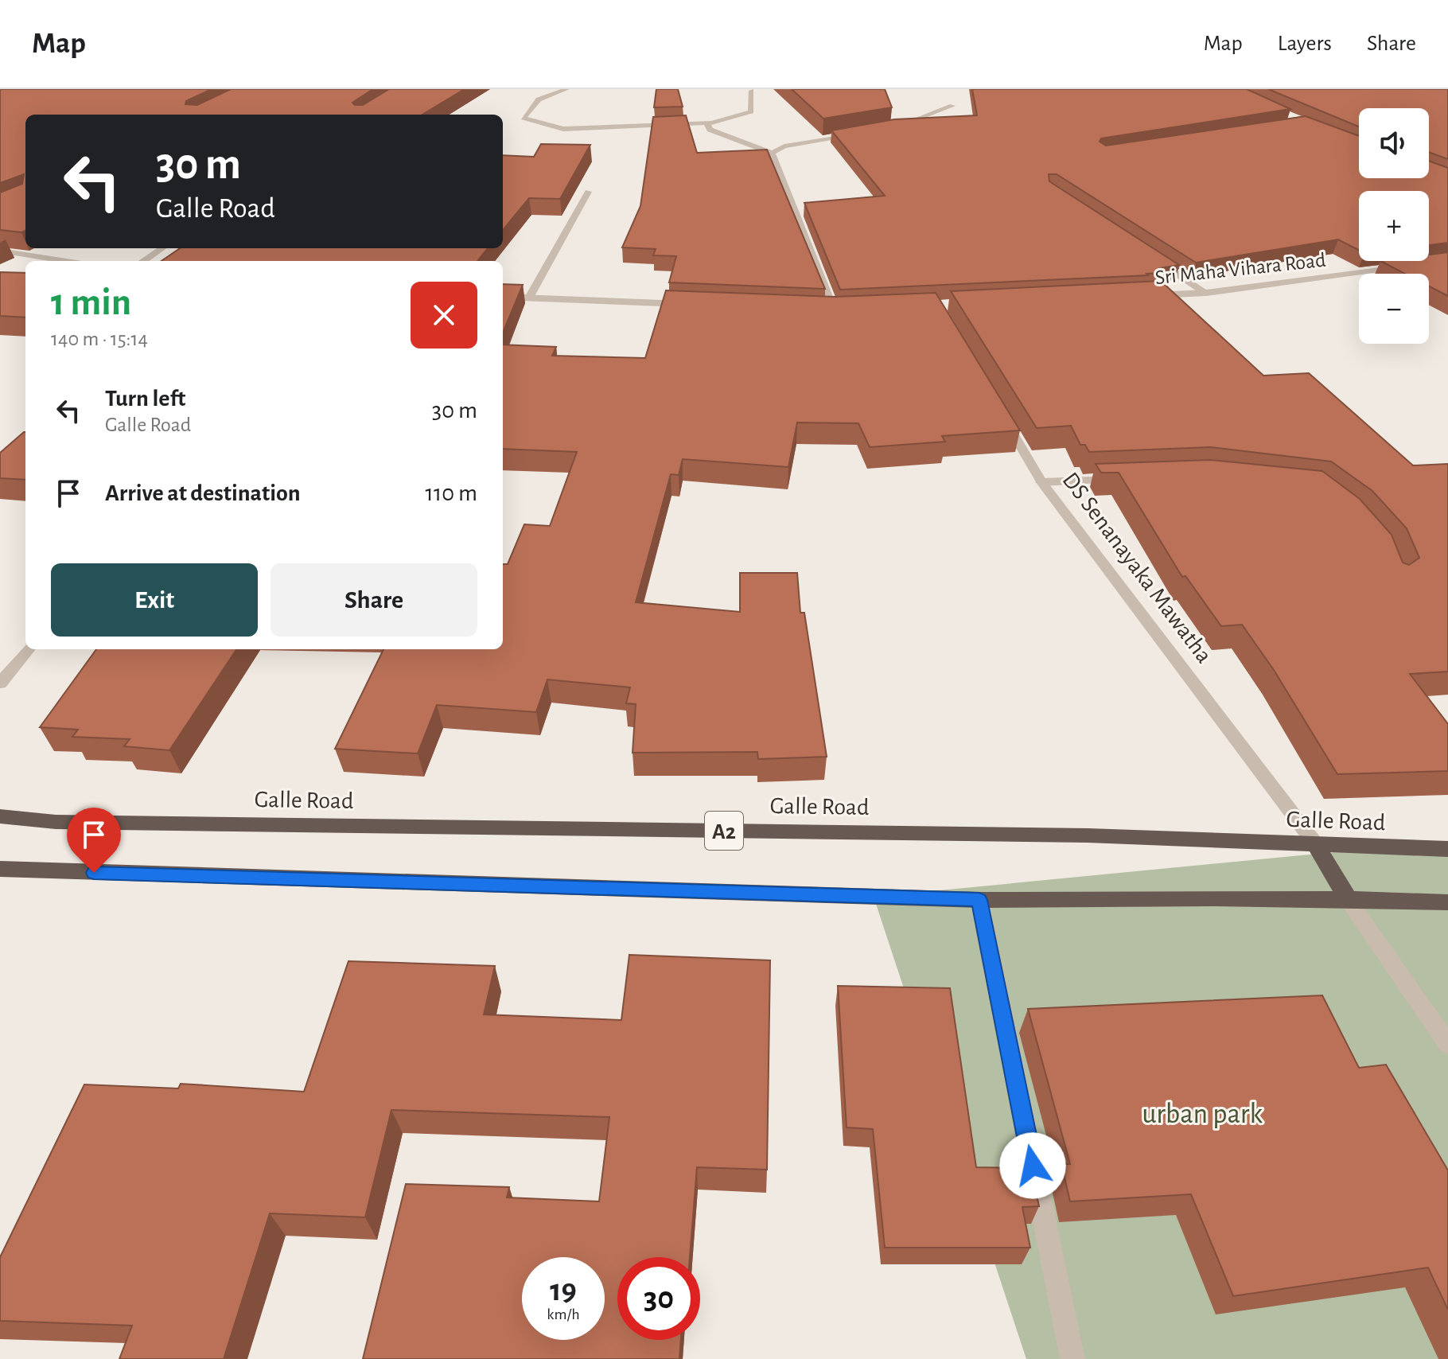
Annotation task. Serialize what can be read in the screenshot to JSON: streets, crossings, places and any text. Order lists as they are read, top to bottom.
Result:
{
  "streets": {
    "highway": ["Galle Road", "A2"],
    "street": ["Sri Maha Vihara Road", "DS Senanayaka Mawatha"]
  },
  "crossings": [
    ["DS Senanayaka Mawatha", "Galle Road"]
  ],
  "parks": ["urban park"],
  "page": {
    "header": "Map",
    "nav": ["Map", "Layers", "Share"],
    "map_buttons": ["+", "−"],
    "turn": ["30 m", "Galle Road"],
    "heading": ["1 min", "140 m · 15:14"],
    "list": [
      {
        "name": "Turn left",
        "note": "Galle Road",
        "value": "30 m"
      },
      {
        "name": "Arrive at destination",
        "value": "110 m"
      }
    ],
    "buttons": ["Exit", "Share"],
    "speed": "19 km/h",
    "limit": "30"
  }
}
